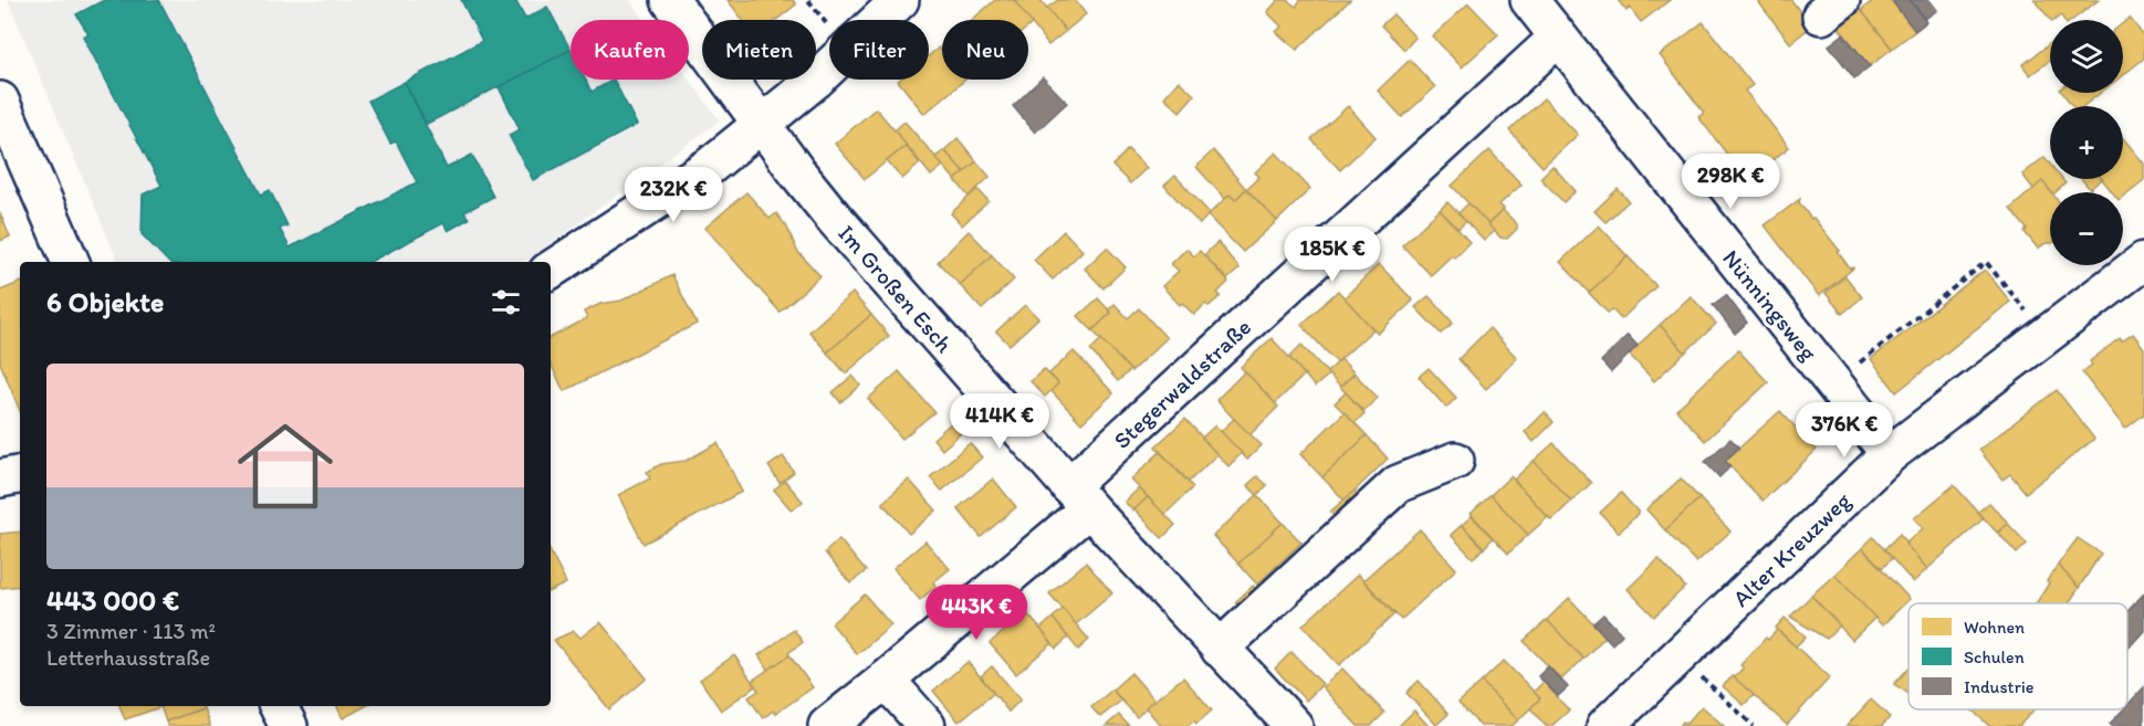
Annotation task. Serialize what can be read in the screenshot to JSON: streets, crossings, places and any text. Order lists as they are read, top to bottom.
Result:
{
  "streets": {
    "street": [
      "Im Großen Esch",
      "Nünningsweg",
      "Stegerwaldstraße",
      "Alter Kreuzweg"
    ]
  },
  "crossings": [
    ["Im Großen Esch", "Stegerwaldstraße"],
    ["Nünningsweg", "Stegerwaldstraße"],
    ["Nünningsweg", "Alter Kreuzweg"]
  ],
  "legend": ["Wohnen", "Schulen", "Industrie"],
  "page": {
    "map_buttons": ["+", "−"],
    "chip": [
      "Kaufen",
      "Mieten",
      "Filter",
      "Neu"
    ],
    "price": [
      "298K €",
      "232K €",
      "185K €",
      "414K €",
      "376K €",
      "443K €"
    ],
    "heading": "6 Objekte",
    "list": [
      {
        "name": "443 000 €",
        "note": "3 Zimmer · 113 m² · Letterhausstraße"
      }
    ]
  }
}
